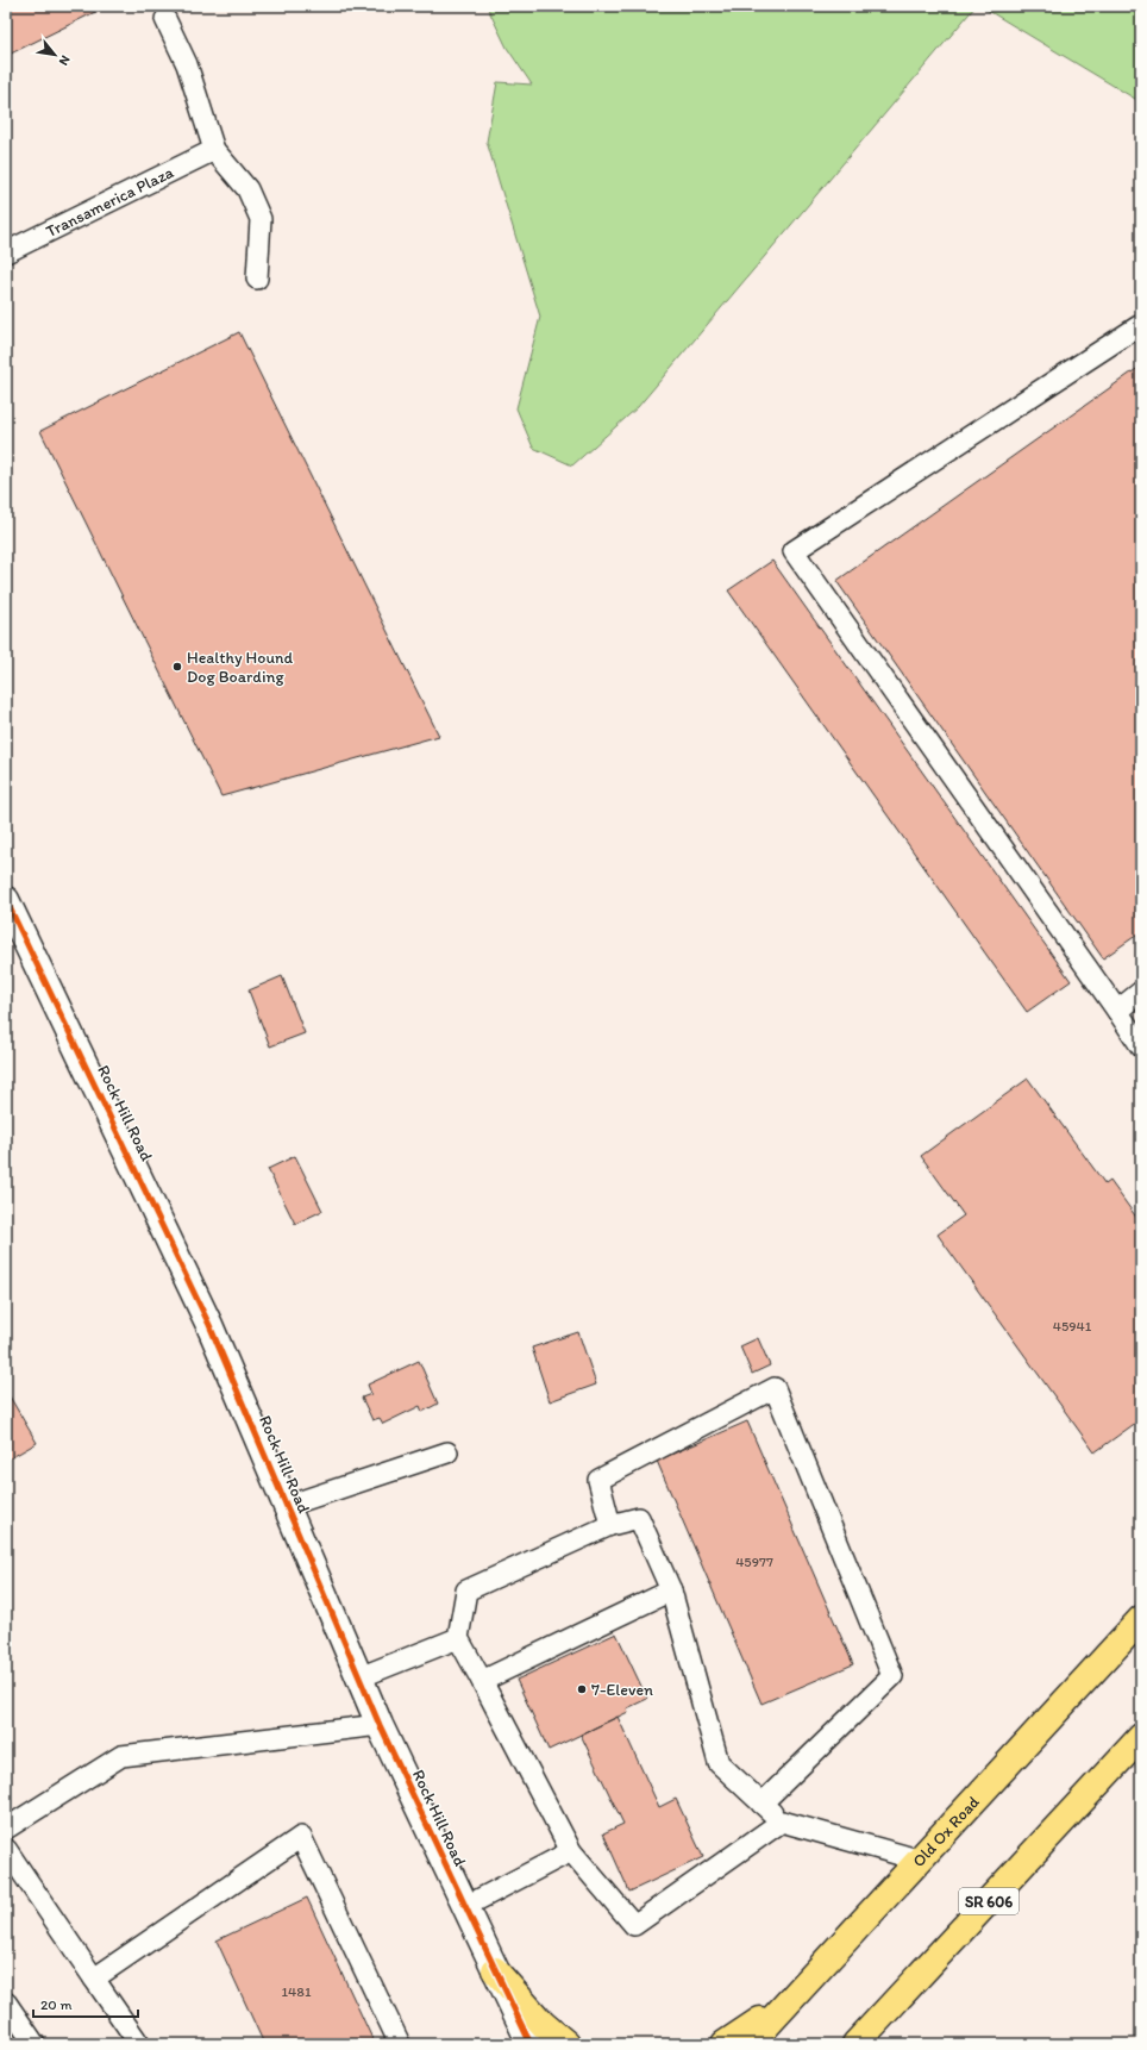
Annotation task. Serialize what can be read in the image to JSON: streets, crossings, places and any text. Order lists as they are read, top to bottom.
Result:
{
  "streets": {
    "main road": ["Old Ox Road", "SR 606"],
    "street": ["Rock Hill Road"],
    "lane": ["Transamerica Plaza"]
  },
  "places": ["Healthy Hound Dog Boarding", "7-Eleven"],
  "house_numbers": ["45941", "45977", "1481"],
  "scale_bar": "20 m",
  "north": "bottom right"
}
